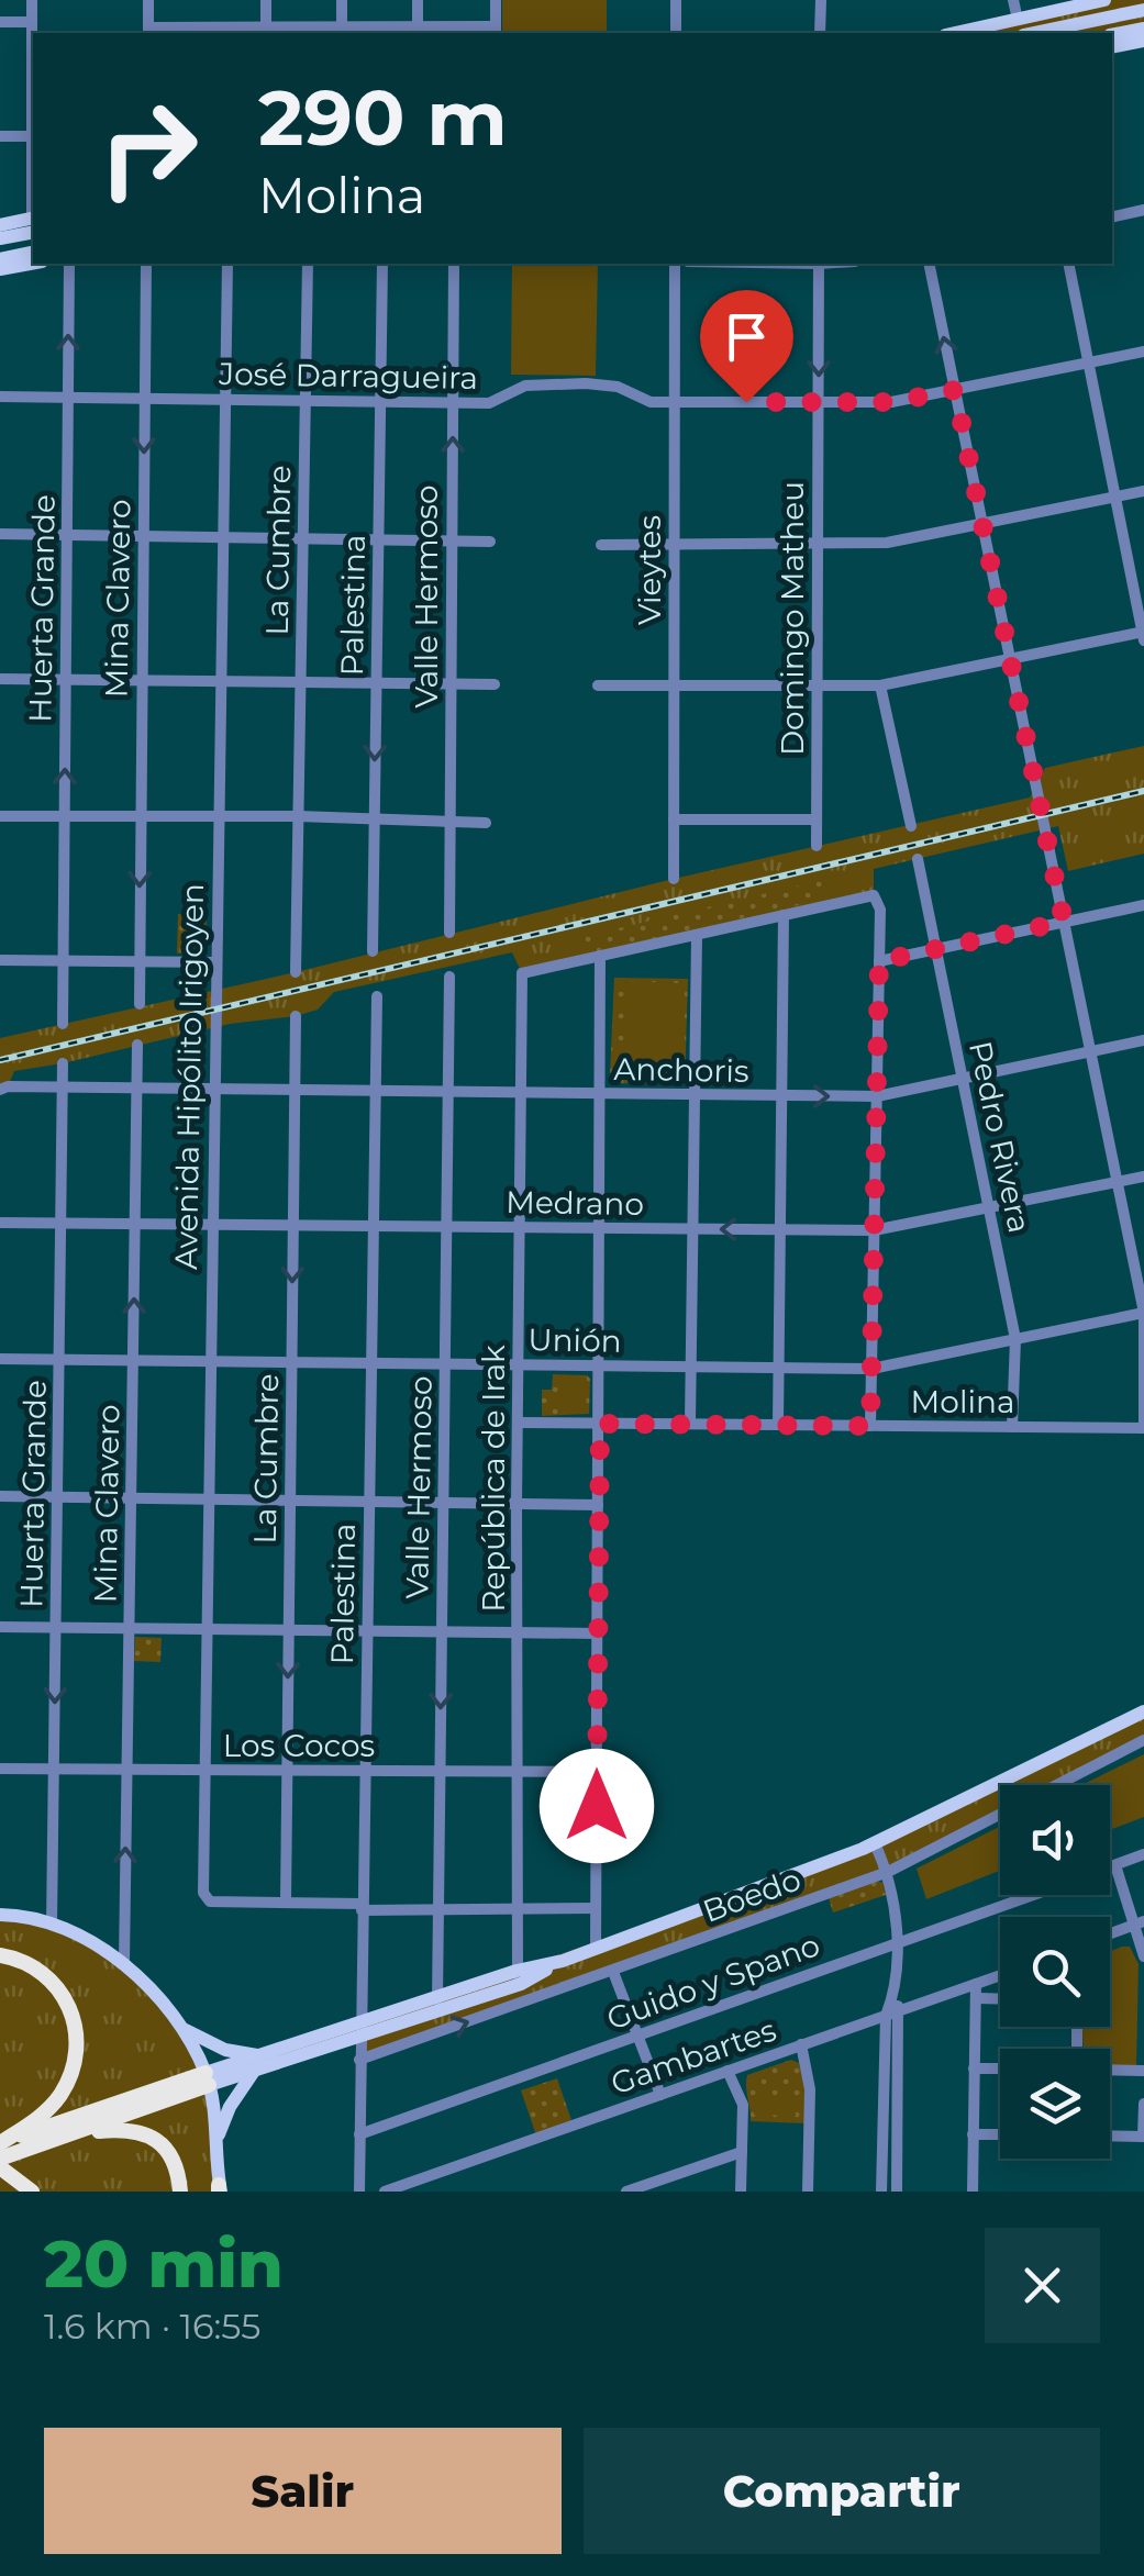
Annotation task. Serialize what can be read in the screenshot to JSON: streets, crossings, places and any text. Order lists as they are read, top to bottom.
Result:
{
  "streets": {
    "street": [
      "José Darragueira",
      "La Cumbre",
      "Vieytes",
      "Valle Hermoso",
      "Mina Clavero",
      "Palestina",
      "Huerta Grande",
      "Domingo Matheu",
      "Anchoris",
      "Avenida Hipólito Irigoyen",
      "Pedro Rivera",
      "Medrano",
      "Unión",
      "Molina",
      "República de Irak",
      "Los Cocos",
      "Boedo",
      "Guido y Spano",
      "Gambartes"
    ]
  },
  "crossings": [
    ["José Darragueira", "La Cumbre"],
    ["José Darragueira", "Vieytes"],
    ["José Darragueira", "Valle Hermoso"],
    ["José Darragueira", "Mina Clavero"],
    ["José Darragueira", "Palestina"],
    ["José Darragueira", "Huerta Grande"],
    ["José Darragueira", "Domingo Matheu"],
    ["José Darragueira", "Avenida Hipólito Irigoyen"],
    ["La Cumbre", "Anchoris"],
    ["La Cumbre", "Avenida Hipólito Irigoyen"],
    ["La Cumbre", "Medrano"],
    ["La Cumbre", "Unión"],
    ["La Cumbre", "Los Cocos"],
    ["Valle Hermoso", "Anchoris"],
    ["Valle Hermoso", "Medrano"],
    ["Valle Hermoso", "Unión"],
    ["Valle Hermoso", "Los Cocos"],
    ["Mina Clavero", "Anchoris"],
    ["Mina Clavero", "Medrano"],
    ["Mina Clavero", "Unión"],
    ["Mina Clavero", "Los Cocos"],
    ["Palestina", "Anchoris"],
    ["Palestina", "Medrano"],
    ["Palestina", "Unión"],
    ["Palestina", "Los Cocos"],
    ["Palestina", "Boedo"],
    ["Palestina", "Guido y Spano"],
    ["Huerta Grande", "Anchoris"],
    ["Huerta Grande", "Medrano"],
    ["Huerta Grande", "Unión"],
    ["Huerta Grande", "Los Cocos"],
    ["Anchoris", "Avenida Hipólito Irigoyen"],
    ["Anchoris", "Pedro Rivera"],
    ["Anchoris", "República de Irak"],
    ["Avenida Hipólito Irigoyen", "Medrano"],
    ["Avenida Hipólito Irigoyen", "Unión"],
    ["Avenida Hipólito Irigoyen", "Los Cocos"],
    ["Pedro Rivera", "Medrano"],
    ["Pedro Rivera", "Unión"],
    ["Pedro Rivera", "Molina"],
    ["Medrano", "República de Irak"],
    ["Unión", "República de Irak"],
    ["Molina", "República de Irak"],
    ["República de Irak", "Los Cocos"]
  ],
  "page": {
    "turn": ["290 m", "Molina"],
    "heading": ["20 min", "1.6 km · 16:55"],
    "buttons": ["Salir", "Compartir"]
  }
}
